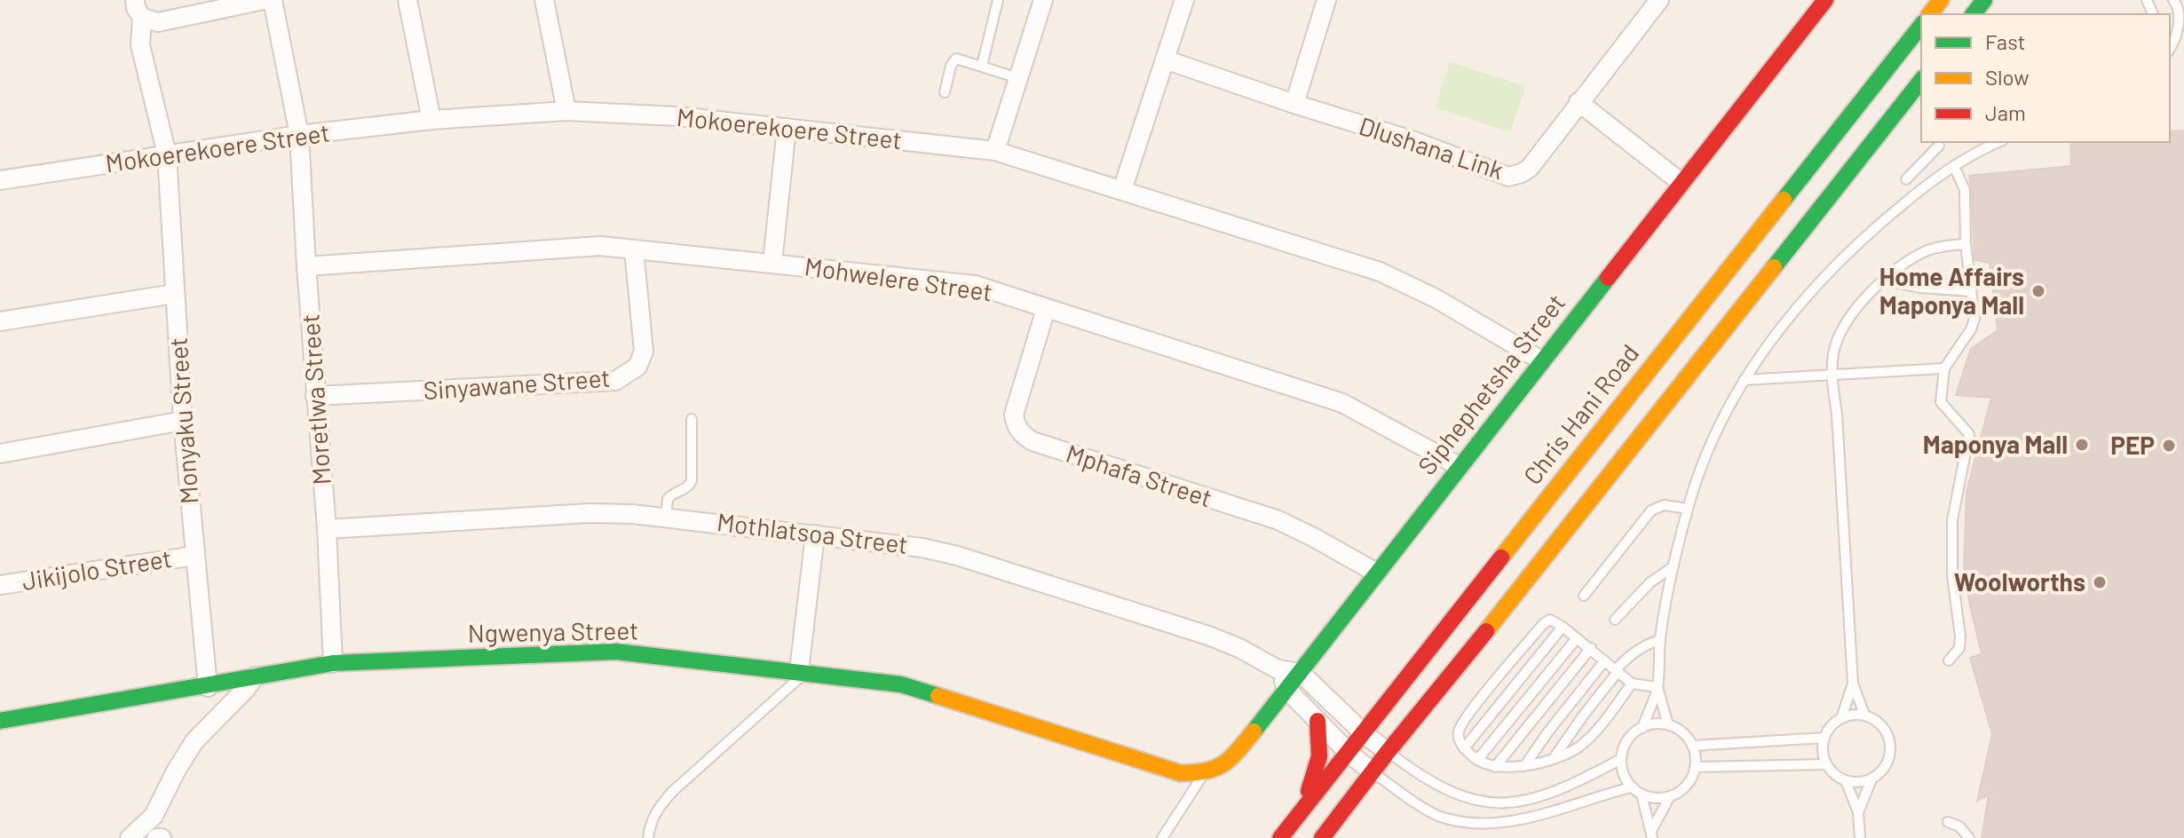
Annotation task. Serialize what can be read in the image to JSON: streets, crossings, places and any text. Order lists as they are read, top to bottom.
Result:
{
  "streets": {
    "street": [
      "Mokoerekoere Street",
      "Dlushana Link",
      "Mohwelere Street",
      "Sinyawane Street",
      "Siphephetsha Street",
      "Moretlwa Street",
      "Chris Hani Road",
      "Monyaku Street",
      "Mphafa Street",
      "Mothlatsoa Street",
      "Jikijolo Street",
      "Ngwenya Street"
    ]
  },
  "crossings": [
    ["Mokoerekoere Street", "Siphephetsha Street"],
    ["Mokoerekoere Street", "Moretlwa Street"],
    ["Mokoerekoere Street", "Monyaku Street"],
    ["Mohwelere Street", "Sinyawane Street"],
    ["Mohwelere Street", "Siphephetsha Street"],
    ["Mohwelere Street", "Moretlwa Street"],
    ["Mohwelere Street", "Mphafa Street"],
    ["Sinyawane Street", "Moretlwa Street"],
    ["Siphephetsha Street", "Mphafa Street"],
    ["Siphephetsha Street", "Mothlatsoa Street"],
    ["Siphephetsha Street", "Ngwenya Street"],
    ["Moretlwa Street", "Mothlatsoa Street"],
    ["Moretlwa Street", "Ngwenya Street"],
    ["Monyaku Street", "Jikijolo Street"],
    ["Monyaku Street", "Ngwenya Street"]
  ],
  "places": [
    "Home Affairs Maponya Mall",
    "Maponya Mall",
    "PEP",
    "Woolworths"
  ],
  "legend": ["Fast", "Slow", "Jam"]
}
